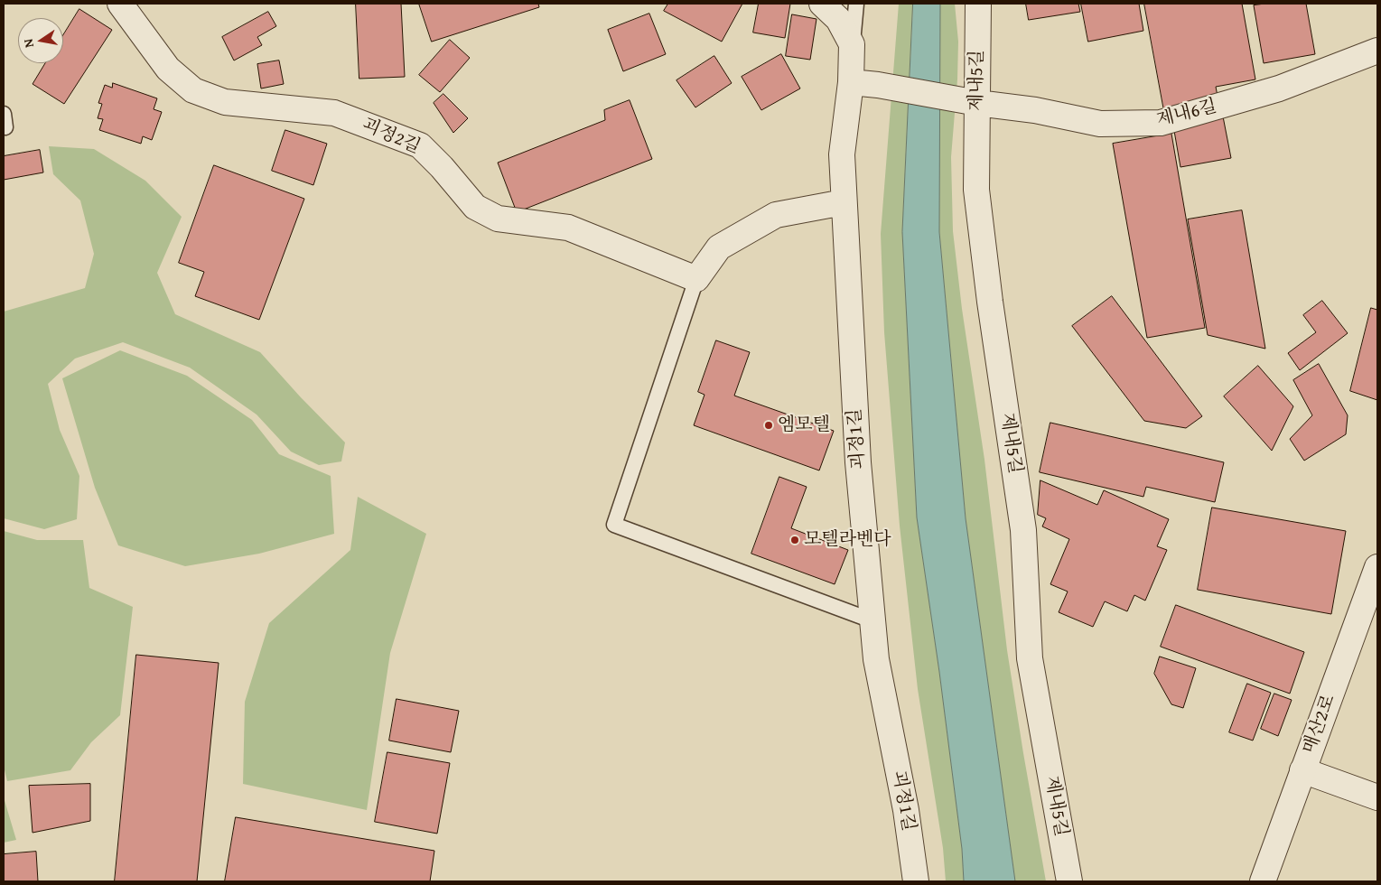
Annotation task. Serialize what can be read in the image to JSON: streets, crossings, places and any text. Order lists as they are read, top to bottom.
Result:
{
  "streets": {
    "street": [
      "제내5길",
      "제내6길",
      "괴정2길",
      "괴정1길",
      "매산2로"
    ]
  },
  "crossings": [
    ["제내5길", "제내6길"],
    ["제내6길", "괴정1길"]
  ],
  "places": ["엠모텔", "모텔라벤다"],
  "north": "left"
}
